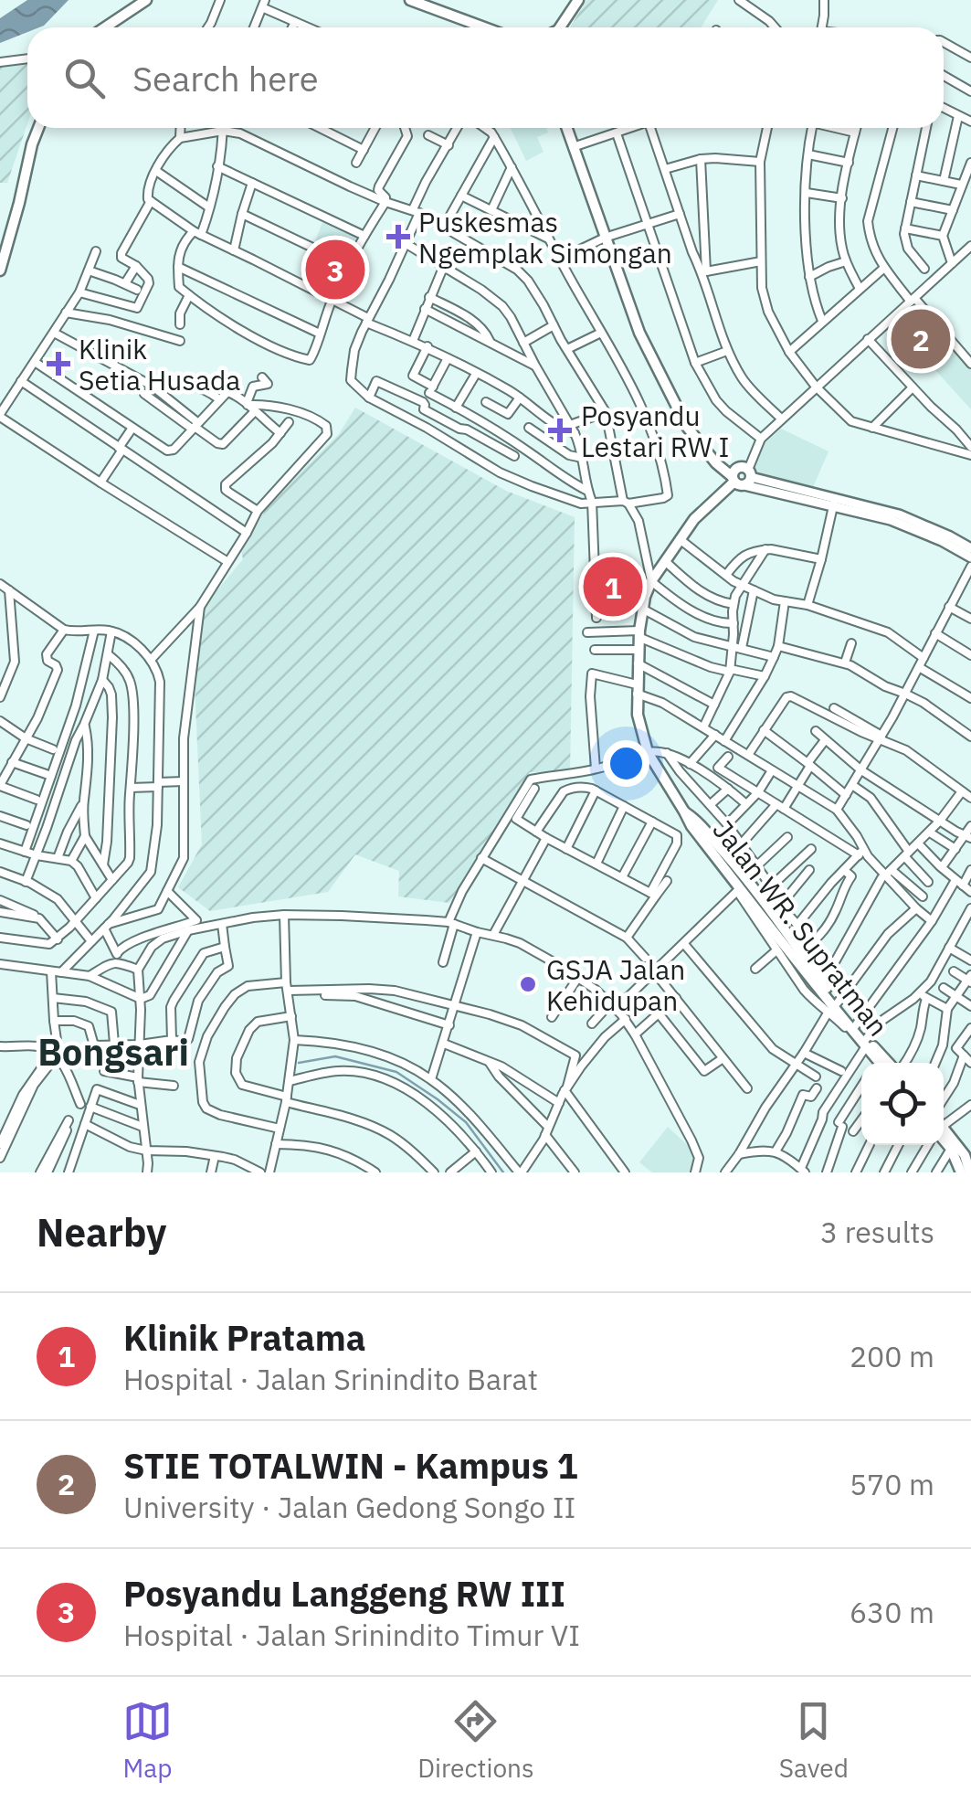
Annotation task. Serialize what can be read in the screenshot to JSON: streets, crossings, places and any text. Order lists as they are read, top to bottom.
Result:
{
  "streets": {
    "main road": ["Jalan WR. Supratman"]
  },
  "districts": ["Bongsari"],
  "places": {
    "health": ["Puskesmas Ngemplak Simongan", "Klinik Setia Husada", "Posyandu Lestari RW I"],
    "other": ["GSJA Jalan Kehidupan"]
  },
  "page": {
    "search": "Search here",
    "pins": ["3", "2", "1"],
    "heading": ["Nearby", "3 results"],
    "list": [
      {
        "mark": "1",
        "name": "Klinik Pratama",
        "note": "Hospital · Jalan Srinindito Barat",
        "value": "200 m"
      },
      {
        "mark": "2",
        "name": "STIE TOTALWIN - Kampus 1",
        "note": "University · Jalan Gedong Songo II",
        "value": "570 m"
      },
      {
        "mark": "3",
        "name": "Posyandu Langgeng RW III",
        "note": "Hospital · Jalan Srinindito Timur VI",
        "value": "630 m"
      }
    ],
    "nav": ["Map", "Directions", "Saved"]
  }
}
